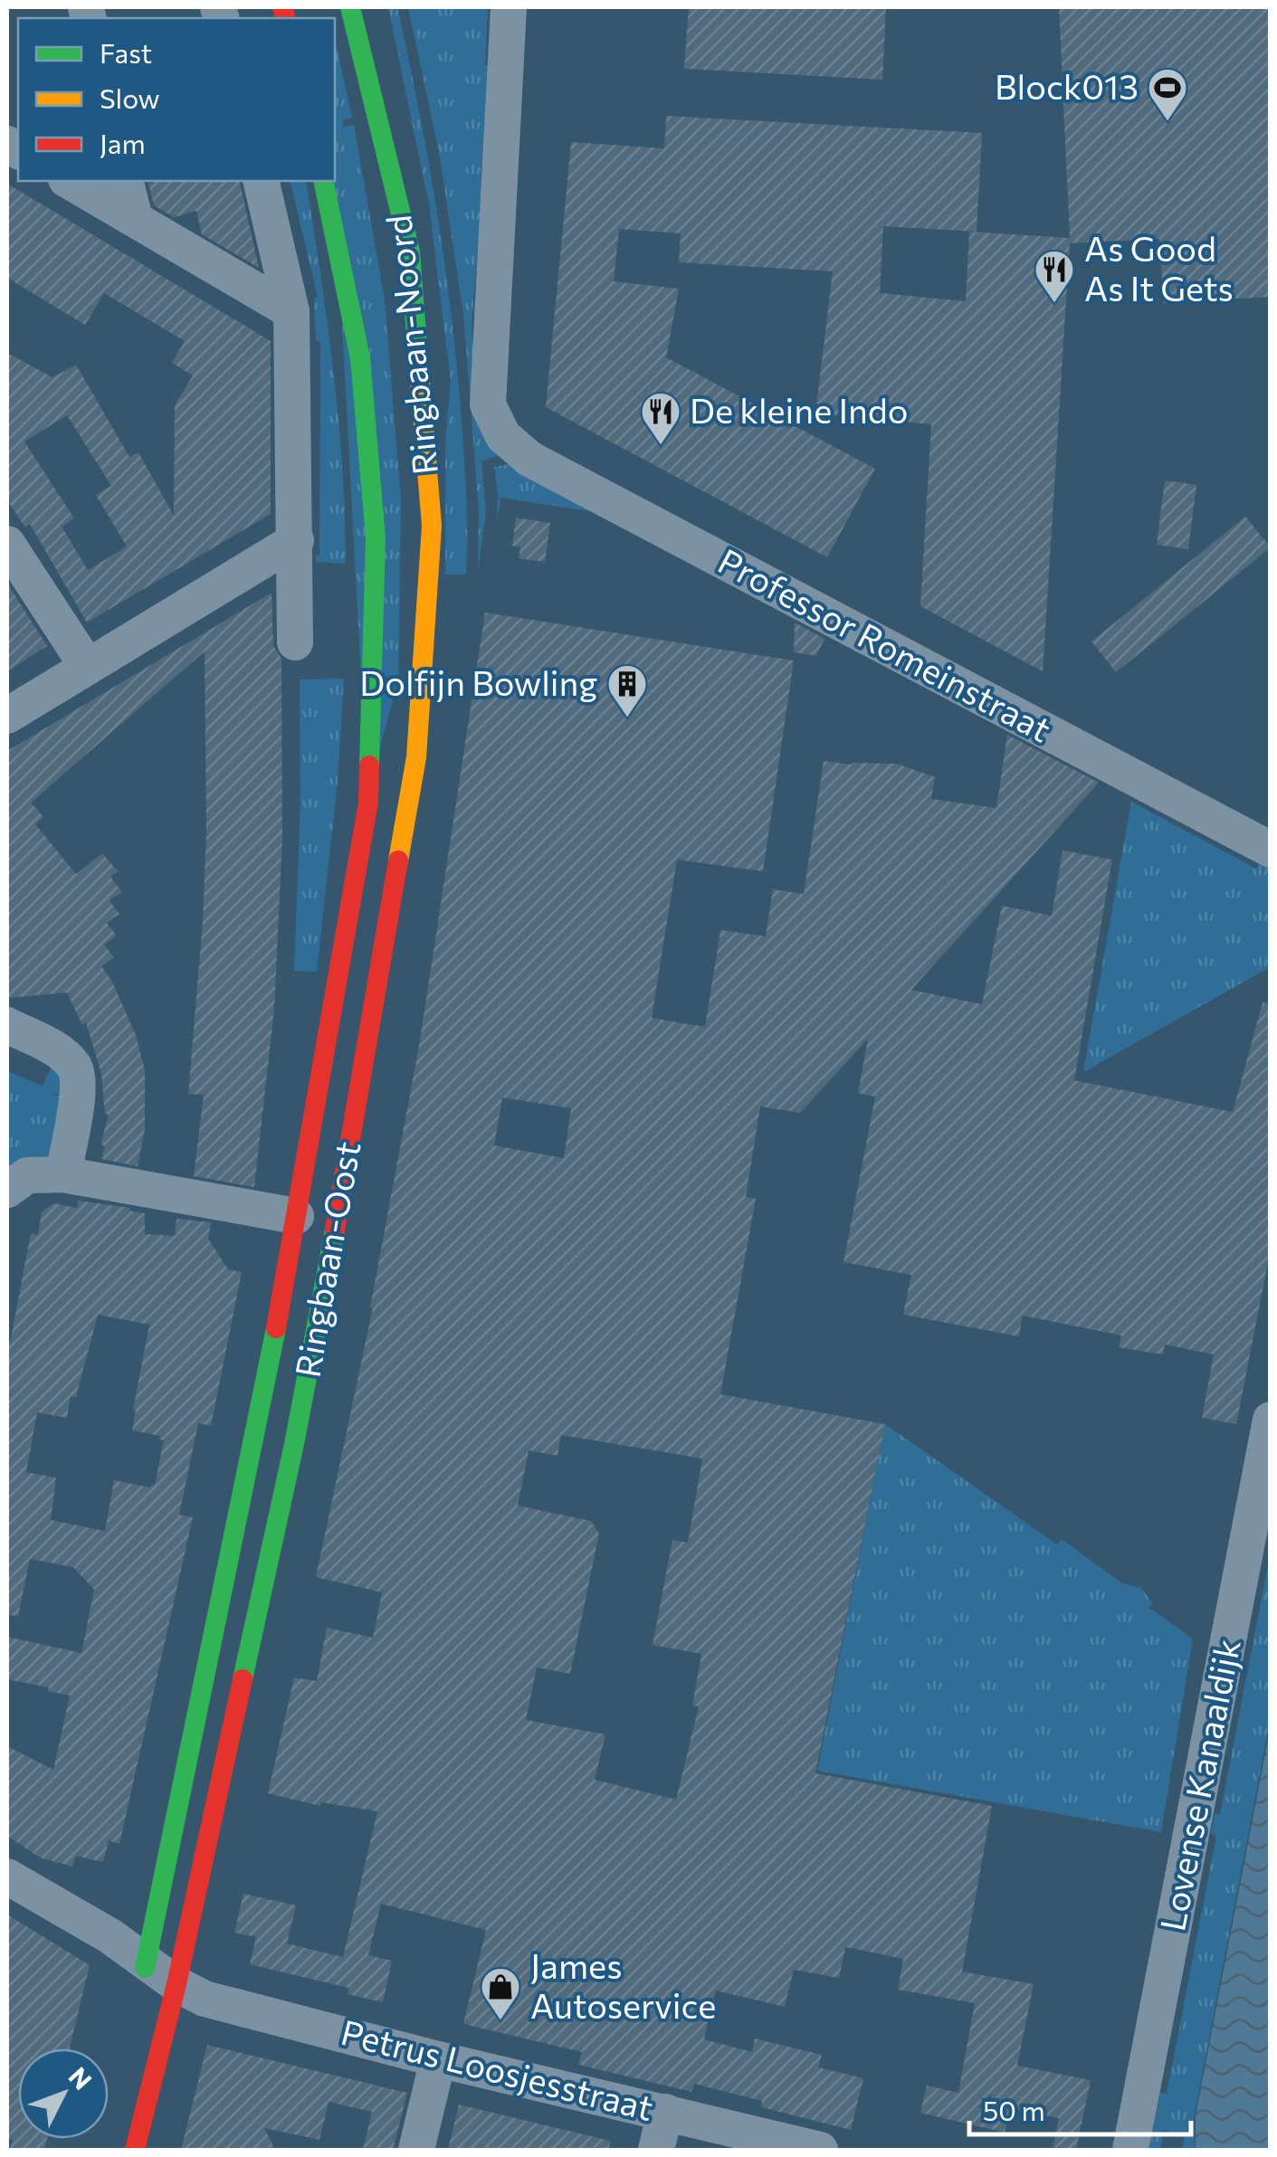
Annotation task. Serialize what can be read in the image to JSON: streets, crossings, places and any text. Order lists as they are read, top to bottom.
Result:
{
  "streets": {
    "main road": ["Ringbaan-Noord", "Ringbaan-Oost"],
    "street": ["Professor Romeinstraat", "Lovense Kanaaldijk", "Petrus Loosjesstraat"]
  },
  "crossings": [
    ["Ringbaan-Noord", "Professor Romeinstraat"],
    ["Ringbaan-Noord", "Ringbaan-Oost"],
    ["Ringbaan-Oost", "Petrus Loosjesstraat"]
  ],
  "places": {
    "sports": ["Block013"],
    "restaurant": ["As Good As It Gets", "De kleine Indo"],
    "building": ["Dolfijn Bowling"],
    "shop": ["James Autoservice"]
  },
  "legend": ["Fast", "Slow", "Jam"],
  "scale_bar": "50 m",
  "north": "top right"
}
